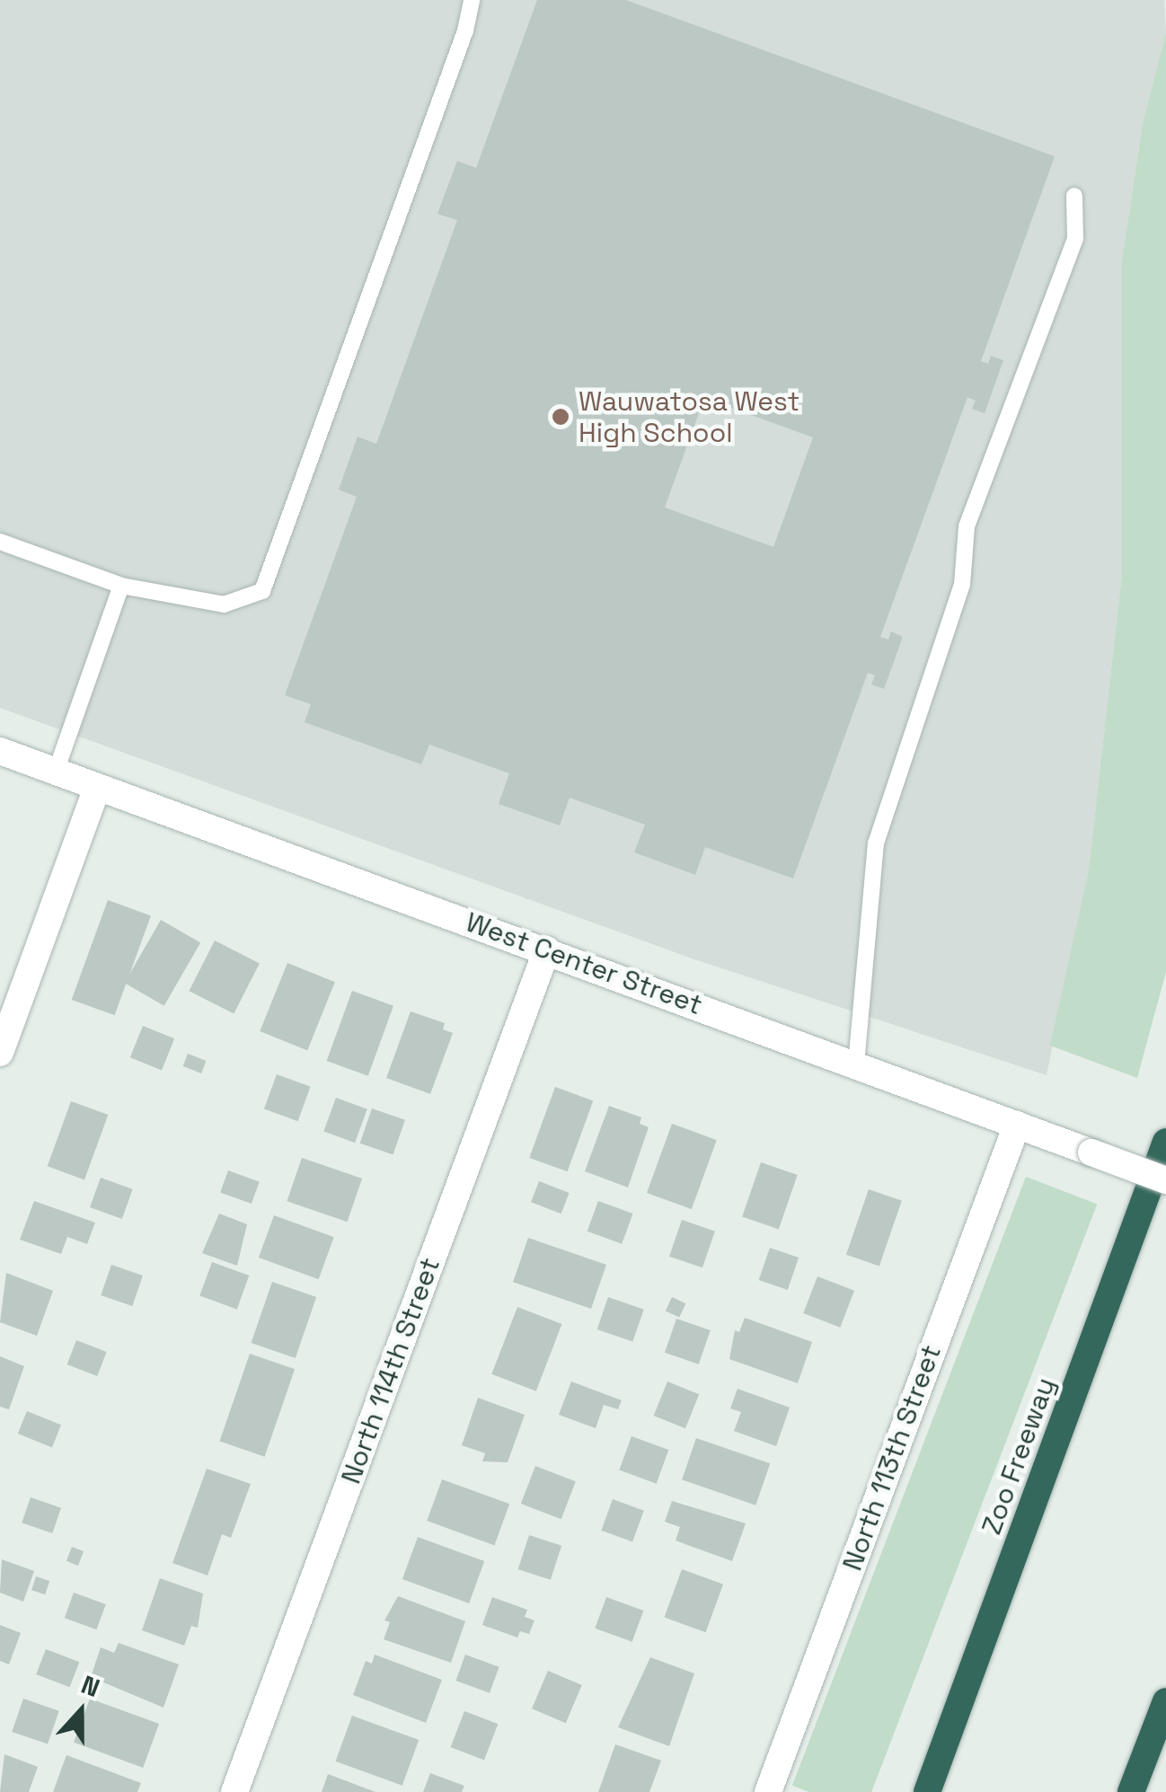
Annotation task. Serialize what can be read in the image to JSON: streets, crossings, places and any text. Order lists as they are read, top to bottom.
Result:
{
  "streets": {
    "highway": ["Zoo Freeway"],
    "street": ["West Center Street", "North 114th Street", "North 113th Street"]
  },
  "crossings": [
    ["West Center Street", "North 114th Street"],
    ["West Center Street", "North 113th Street"]
  ],
  "places": ["Wauwatosa West High School"],
  "north": "top"
}
